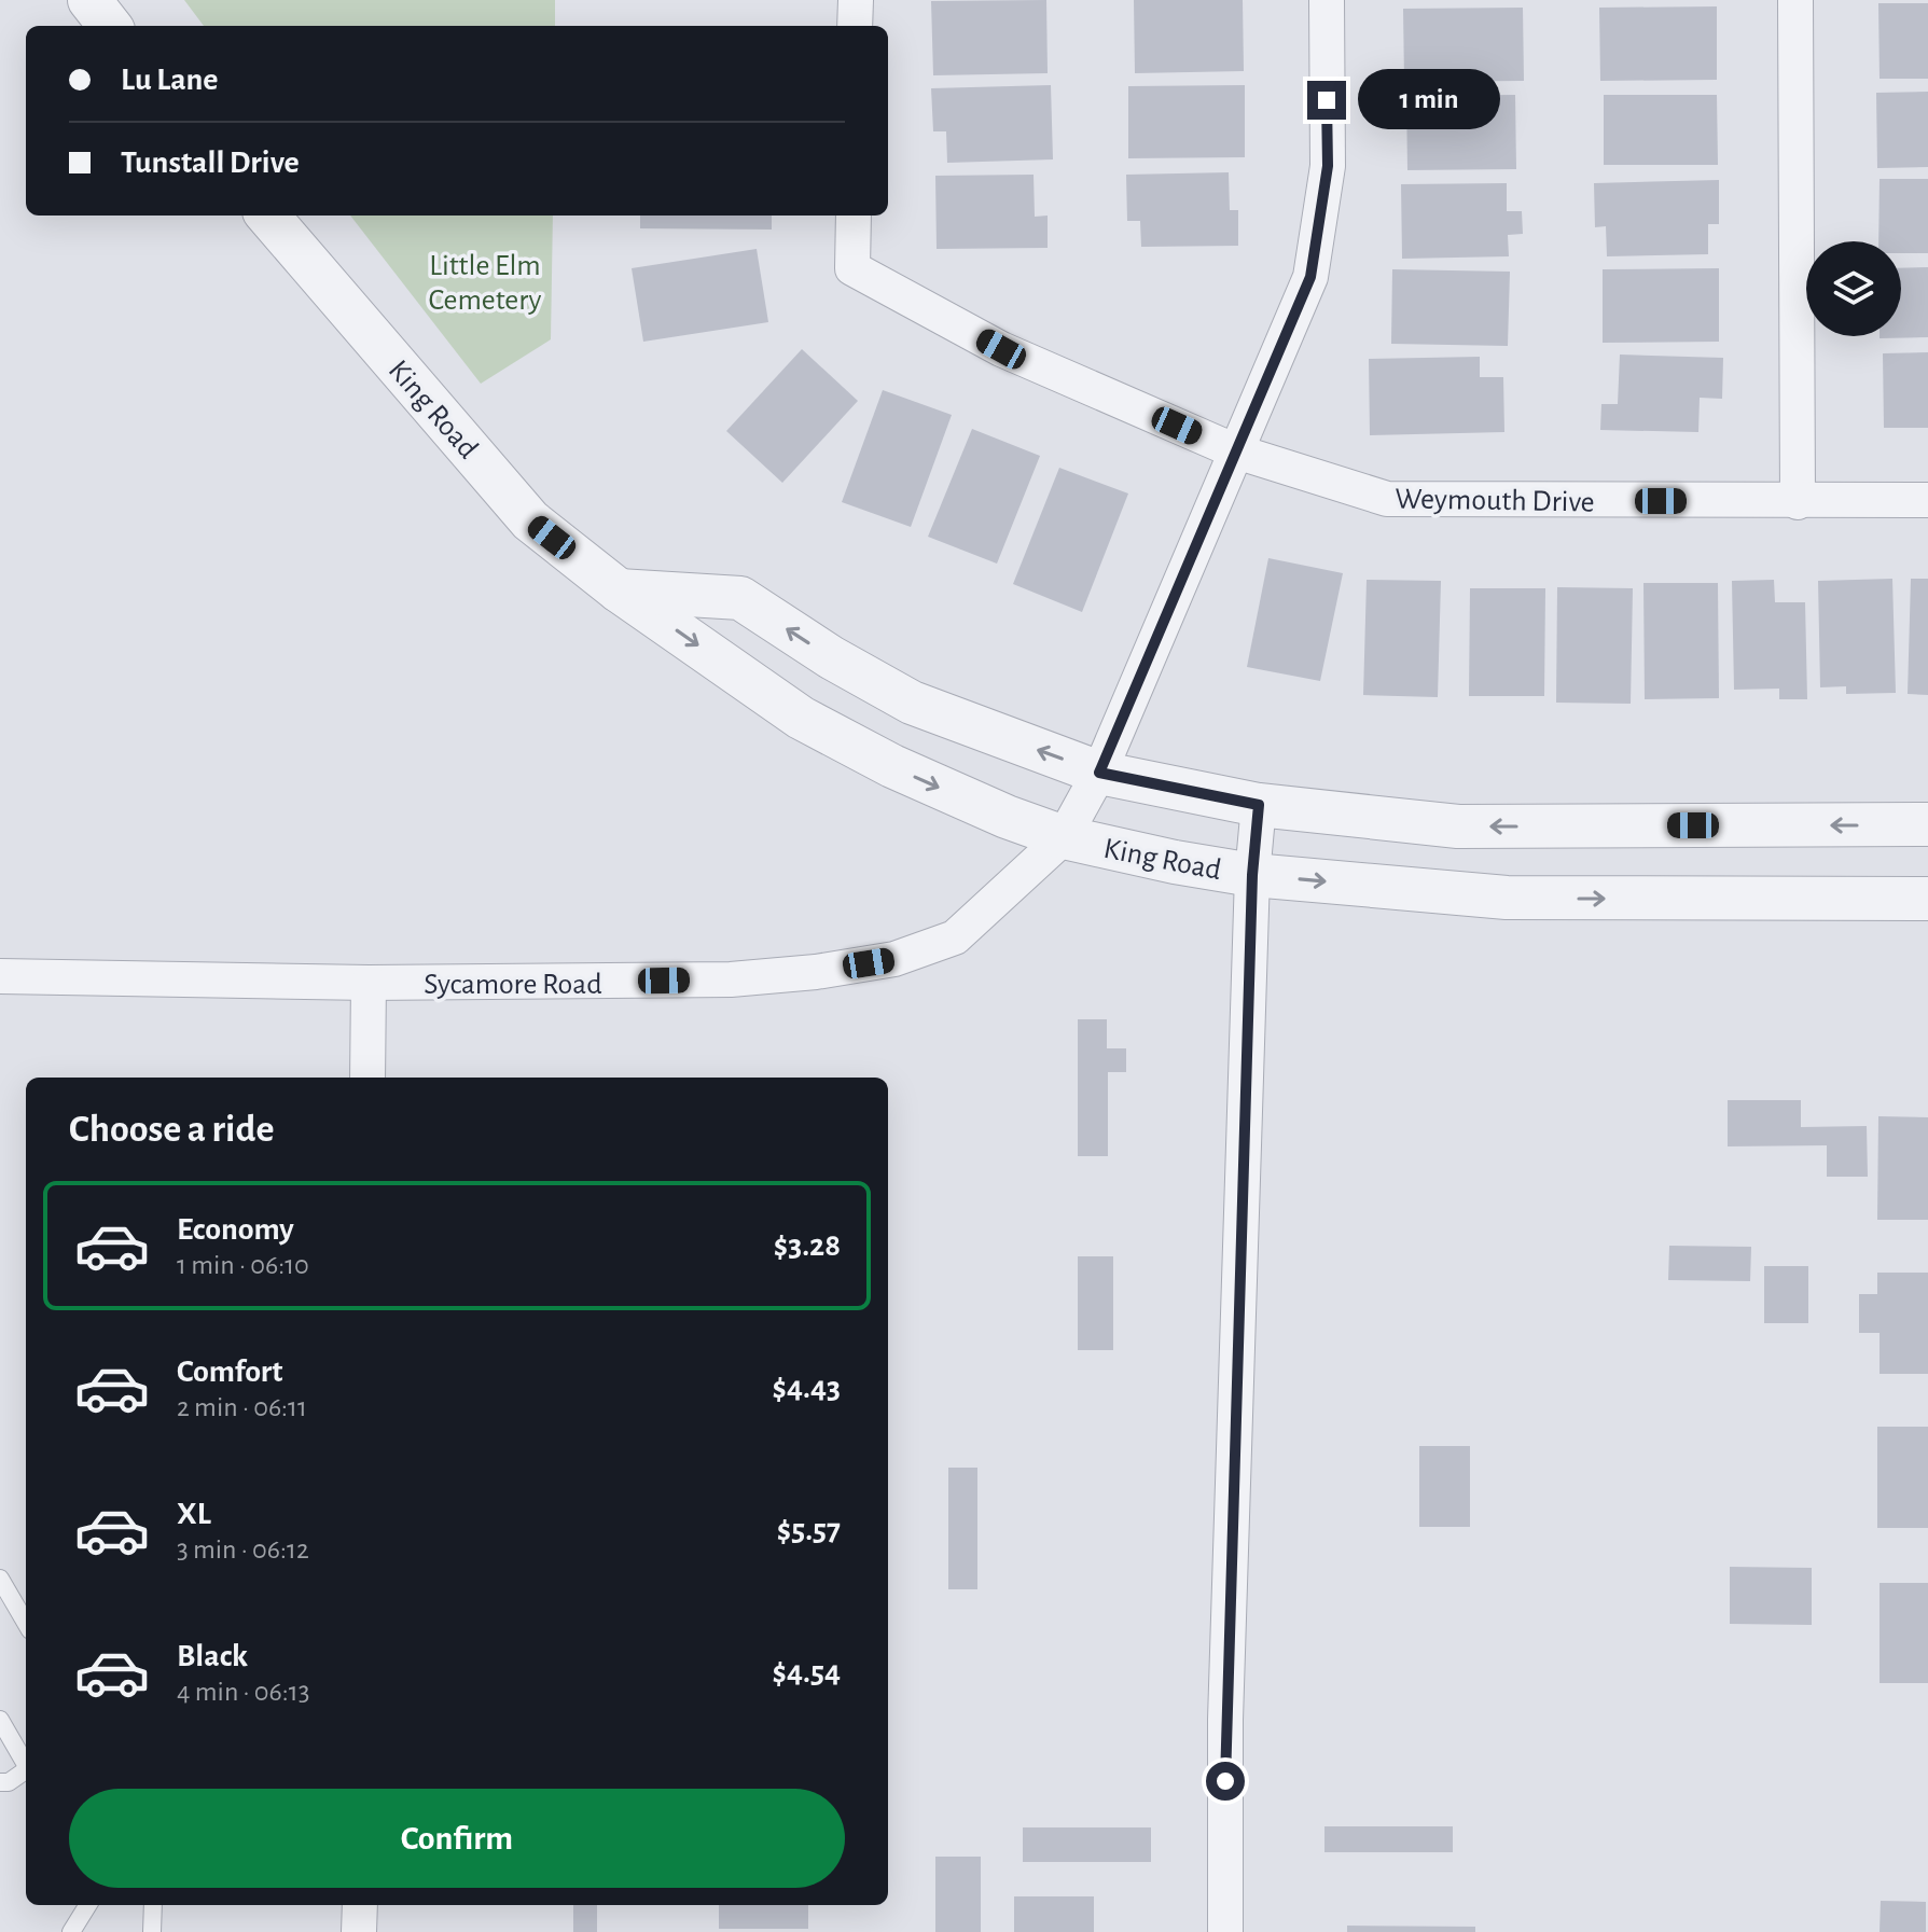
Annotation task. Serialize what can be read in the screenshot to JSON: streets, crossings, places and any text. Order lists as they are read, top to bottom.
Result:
{
  "streets": {
    "street": ["King Road", "Weymouth Drive", "Sycamore Road"]
  },
  "crossings": [
    ["King Road", "Sycamore Road"],
    ["Weymouth Drive", "Sycamore Road"]
  ],
  "parks": ["Little Elm Cemetery"],
  "page": {
    "banner": ["Lu Lane", "Tunstall Drive"],
    "bubble": "1 min",
    "heading": "Choose a ride",
    "list": [
      {
        "name": "Economy",
        "note": "1 min · 06:10",
        "value": "$3.28"
      },
      {
        "name": "Comfort",
        "note": "2 min · 06:11",
        "value": "$4.43"
      },
      {
        "name": "XL",
        "note": "3 min · 06:12",
        "value": "$5.57"
      },
      {
        "name": "Black",
        "note": "4 min · 06:13",
        "value": "$4.54"
      }
    ],
    "buttons": "Confirm"
  }
}
